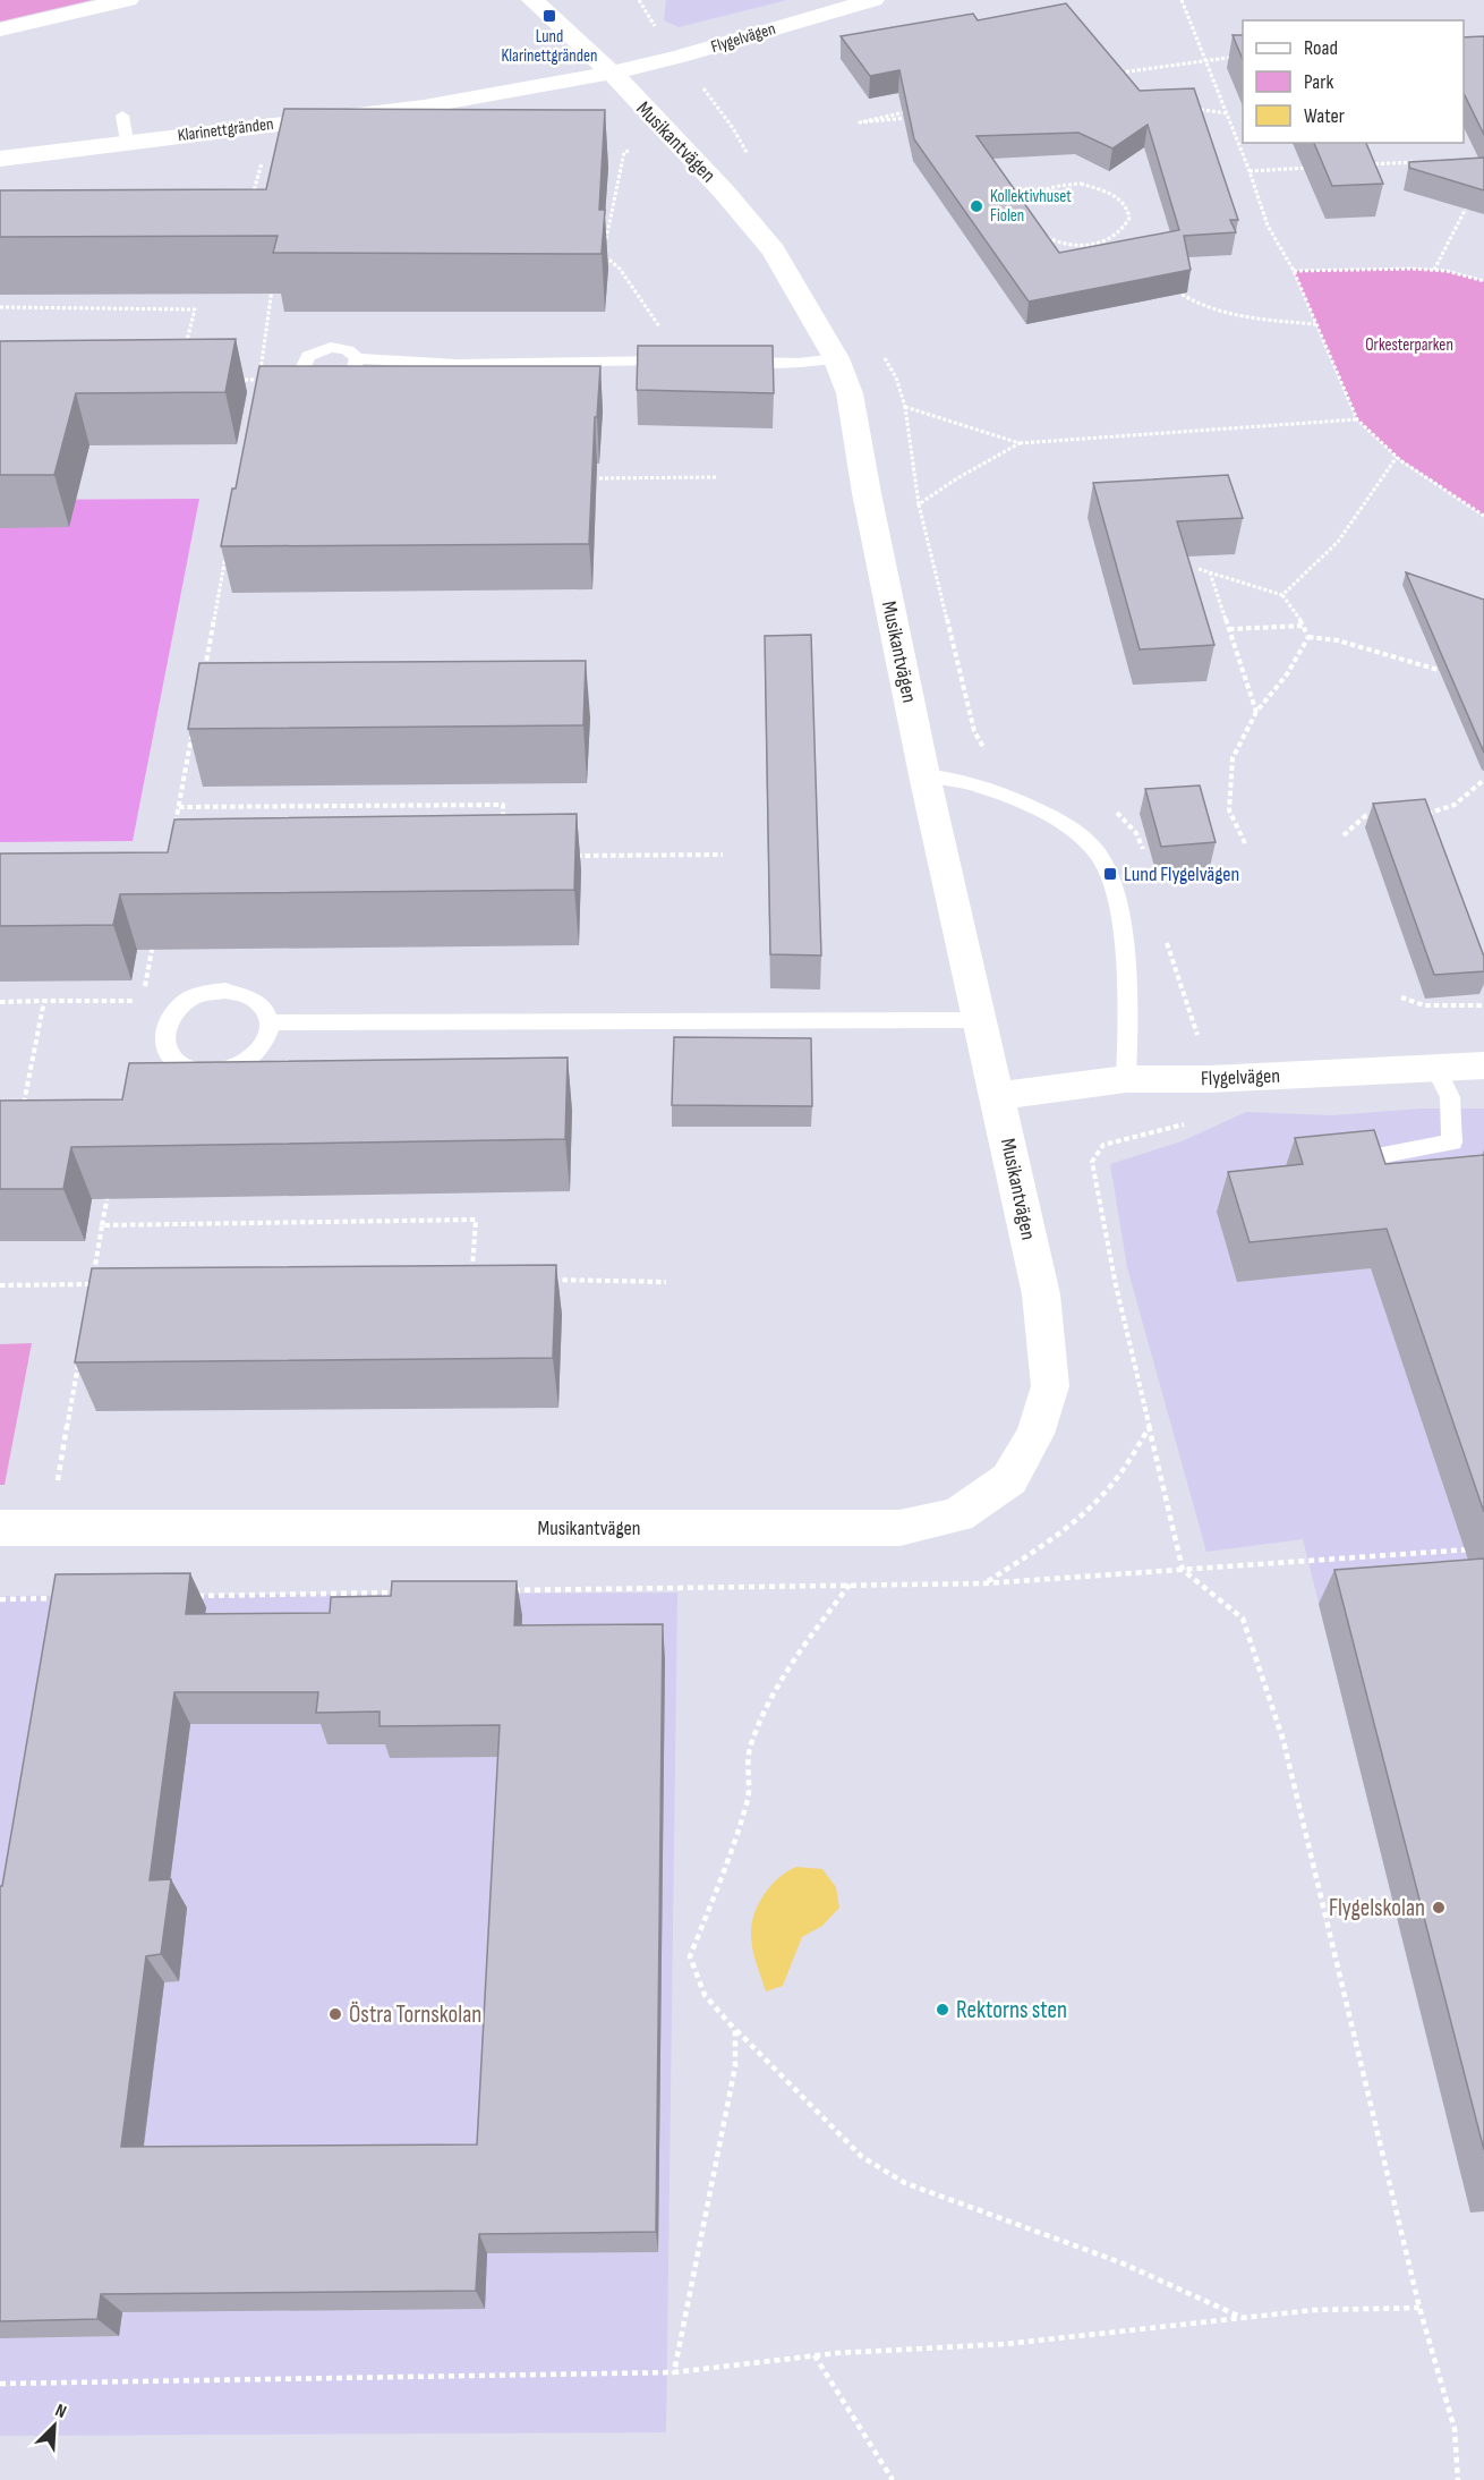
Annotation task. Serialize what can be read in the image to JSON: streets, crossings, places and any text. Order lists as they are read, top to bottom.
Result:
{
  "streets": {
    "street": ["Flygelvägen", "Klarinettgränden", "Musikantvägen"]
  },
  "crossings": [
    ["Flygelvägen", "Klarinettgränden"],
    ["Flygelvägen", "Musikantvägen"],
    ["Klarinettgränden", "Musikantvägen"]
  ],
  "parks": ["Orkesterparken"],
  "places": {
    "transit": ["Lund Klarinettgränden", "Lund Flygelvägen"],
    "other": [
      "Kollektivhuset Fiolen",
      "Flygelskolan",
      "Rektorns sten",
      "Östra Tornskolan"
    ]
  },
  "legend": ["Road", "Park", "Water"],
  "north": "top right"
}
